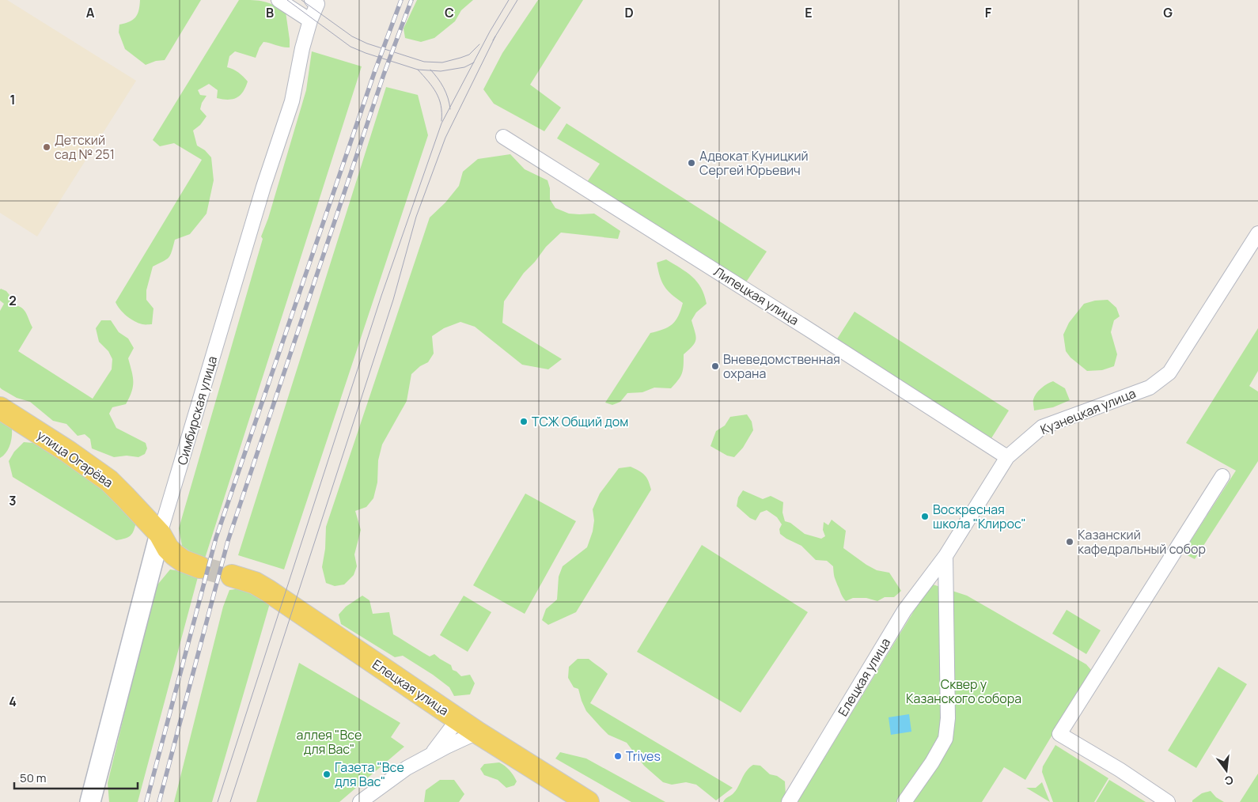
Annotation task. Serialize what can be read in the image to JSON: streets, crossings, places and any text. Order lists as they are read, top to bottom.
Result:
{
  "streets": {
    "main road": ["Симбирская улица", "улица Огарёва", "Елецкая улица"],
    "street": ["Липецкая улица", "Кузнецкая улица"]
  },
  "crossings": [
    ["Липецкая улица", "Кузнецкая улица"],
    ["Симбирская улица", "улица Огарёва"],
    ["Кузнецкая улица", "Елецкая улица"]
  ],
  "parks": ["Сквер у Казанского собора", "аллея \"Все для Вас\""],
  "places": [
    "Детский сад № 251",
    "Адвокат Куницкий Сергей Юрьевич",
    "Вневедомственная охрана",
    "ТСЖ Общий дом",
    "Воскресная школа \"Клирос\"",
    "Казанский кафедральный собор",
    "Trives",
    "Газета \"Все для Вас\""
  ],
  "scale_bar": "50 m",
  "north": "bottom",
  "grid": {
    "columns": [
      "A",
      "B",
      "C",
      "D",
      "E",
      "F",
      "G"
    ],
    "rows": [
      "1",
      "2",
      "3",
      "4"
    ]
  }
}
